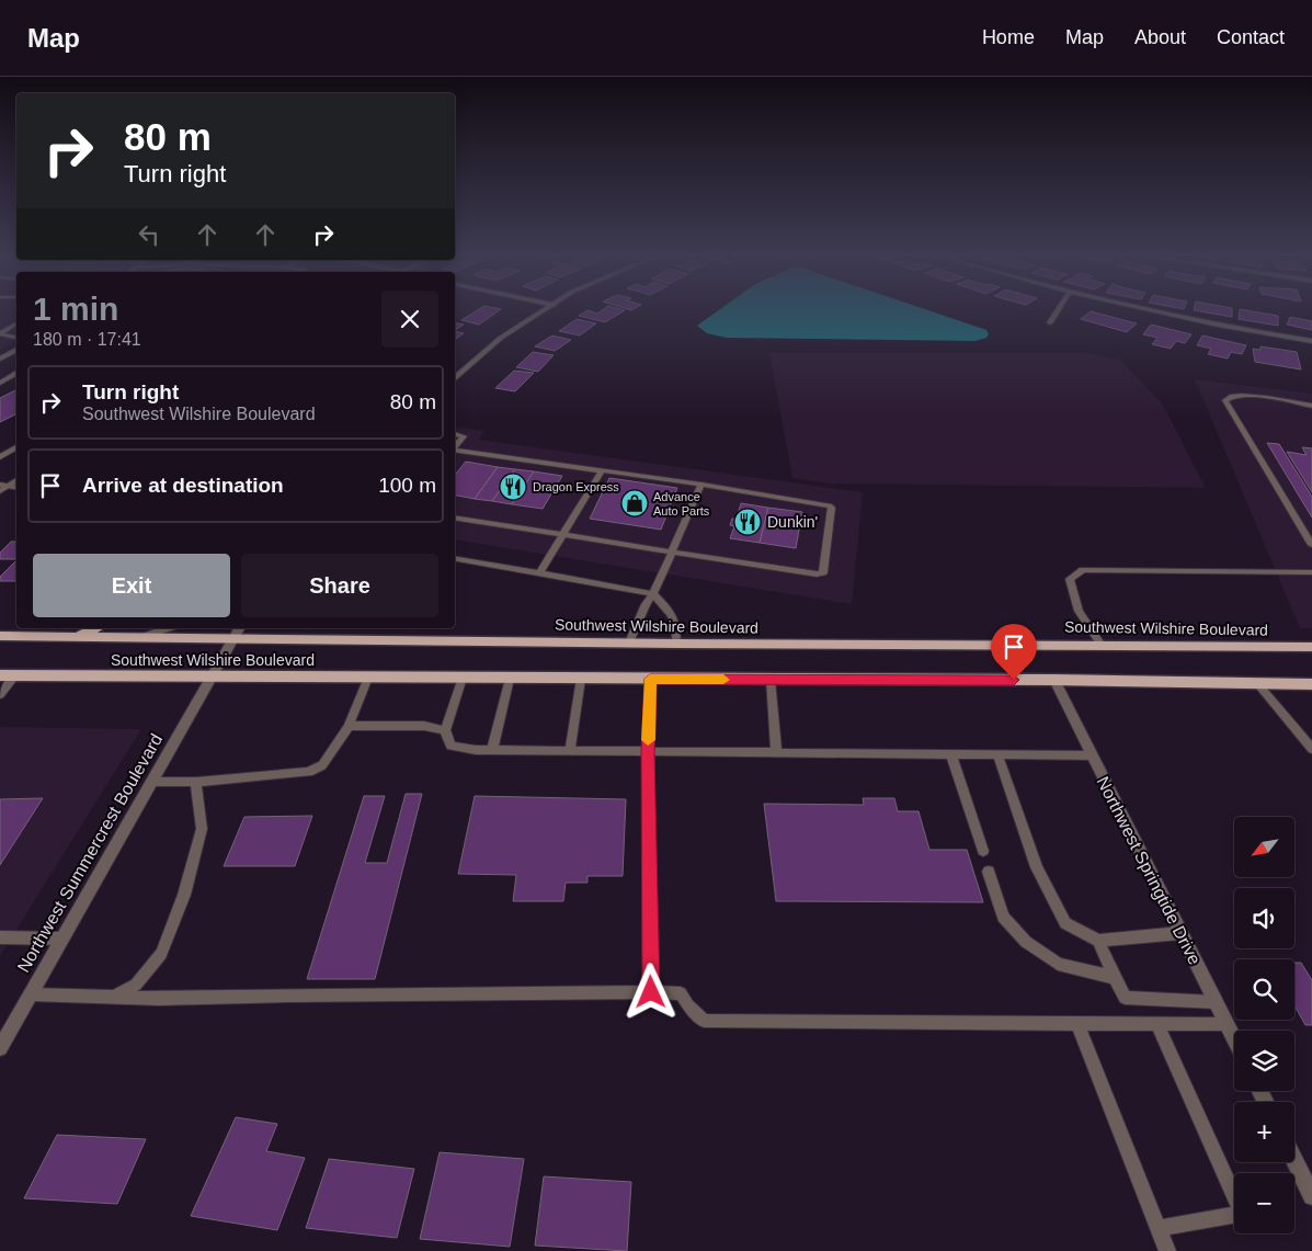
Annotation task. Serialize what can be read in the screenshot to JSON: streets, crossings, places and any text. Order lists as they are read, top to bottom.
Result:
{
  "streets": {
    "main road": ["Southwest Wilshire Boulevard"],
    "street": ["Northwest Summercrest Boulevard", "Northwest Springtide Drive"]
  },
  "crossings": [
    ["Southwest Wilshire Boulevard", "Northwest Summercrest Boulevard"],
    ["Southwest Wilshire Boulevard", "Northwest Springtide Drive"]
  ],
  "places": {
    "restaurant": ["Dragon Express", "Dunkin'"],
    "shop": ["Advance Auto Parts"]
  },
  "north": "bottom left",
  "page": {
    "header": "Map",
    "nav": [
      "Home",
      "Map",
      "About",
      "Contact"
    ],
    "turn": ["80 m", "Turn right"],
    "heading": ["1 min", "180 m · 17:41"],
    "list": [
      {
        "name": "Turn right",
        "note": "Southwest Wilshire Boulevard",
        "value": "80 m"
      },
      {
        "name": "Arrive at destination",
        "value": "100 m"
      }
    ],
    "buttons": ["Exit", "Share"],
    "map_buttons": ["+", "−"]
  }
}
